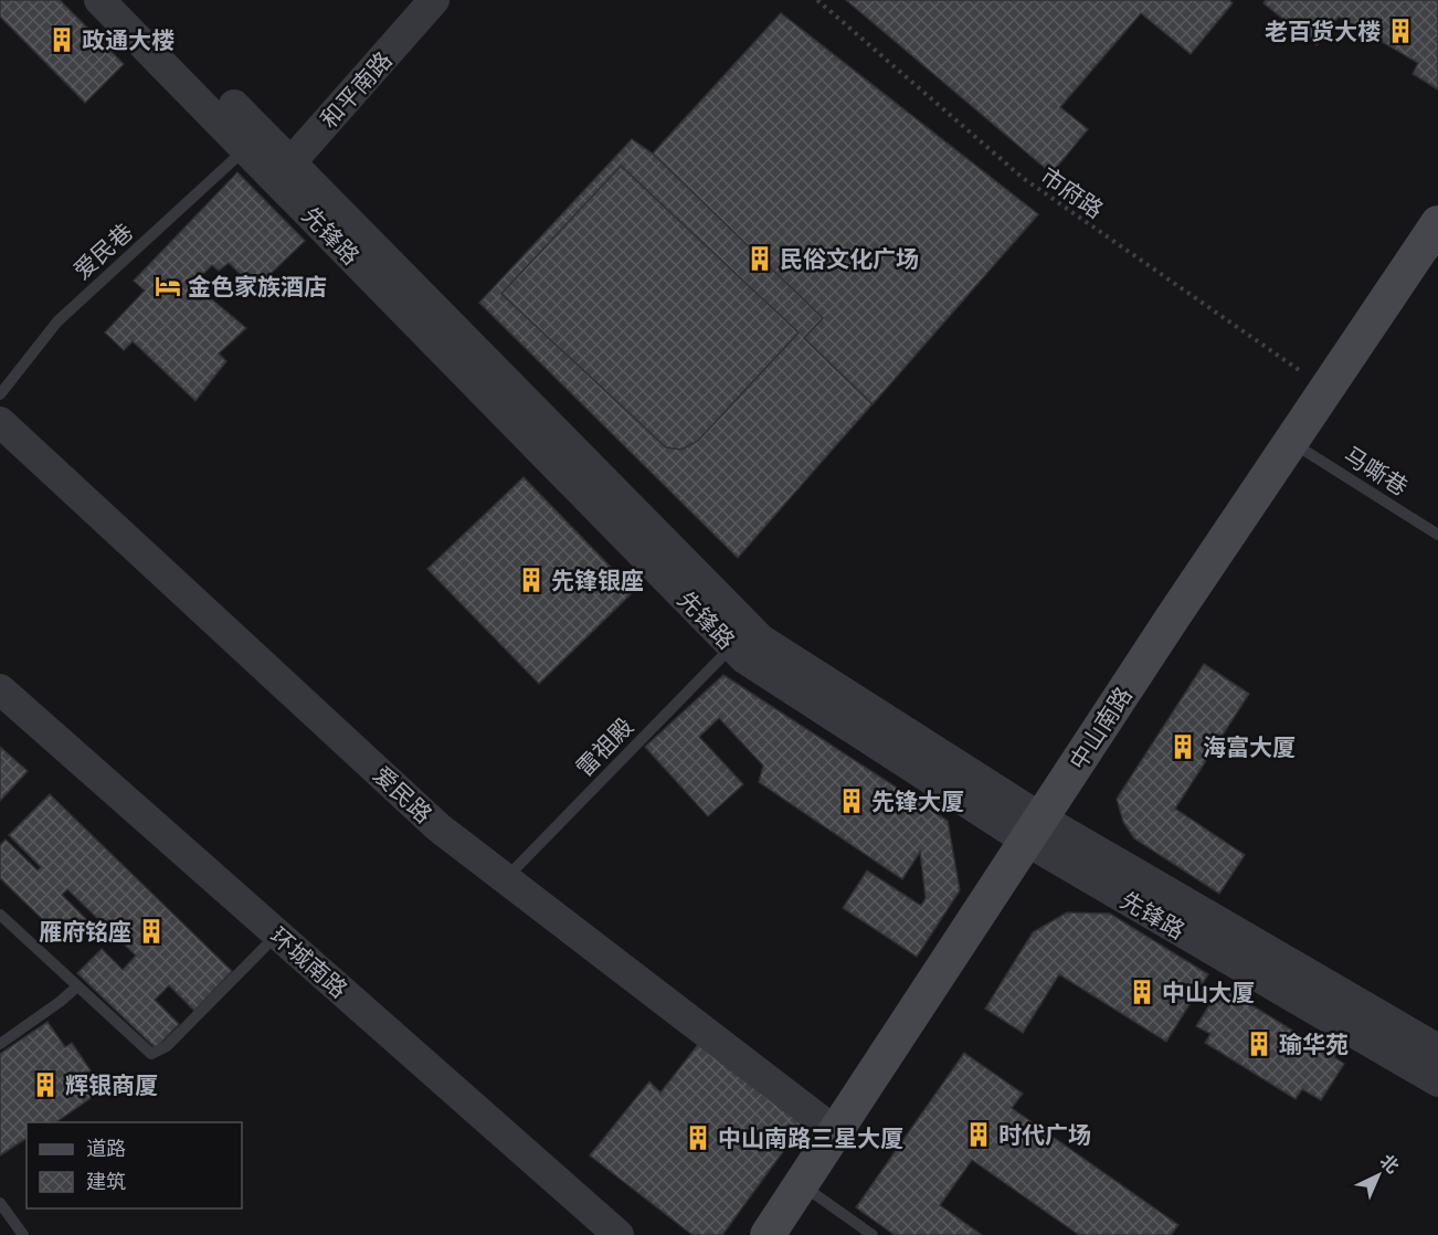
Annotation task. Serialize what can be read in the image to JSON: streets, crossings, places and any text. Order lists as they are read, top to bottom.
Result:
{
  "streets": {
    "main road": ["中山南路"],
    "street": [
      "和平南路",
      "先锋路",
      "爱民路",
      "环城南路"
    ],
    "lane": ["爱民巷", "马嘶巷", "雷祖殿"],
    "path": ["市府路"]
  },
  "crossings": [
    ["和平南路", "先锋路"],
    ["市府路", "中山南路"],
    ["先锋路", "爱民巷"],
    ["先锋路", "中山南路"],
    ["先锋路", "雷祖殿"],
    ["马嘶巷", "中山南路"],
    ["中山南路", "爱民路"],
    ["雷祖殿", "爱民路"]
  ],
  "places": {
    "building": [
      "老百货大楼",
      "政通大楼",
      "民俗文化广场",
      "先锋银座",
      "海富大厦",
      "先锋大厦",
      "雁府铭座",
      "中山大厦",
      "瑜华苑",
      "辉银商厦",
      "时代广场",
      "中山南路三星大厦"
    ],
    "hotel": ["金色家族酒店"]
  },
  "legend": ["道路", "建筑"],
  "north": "top right"
}
